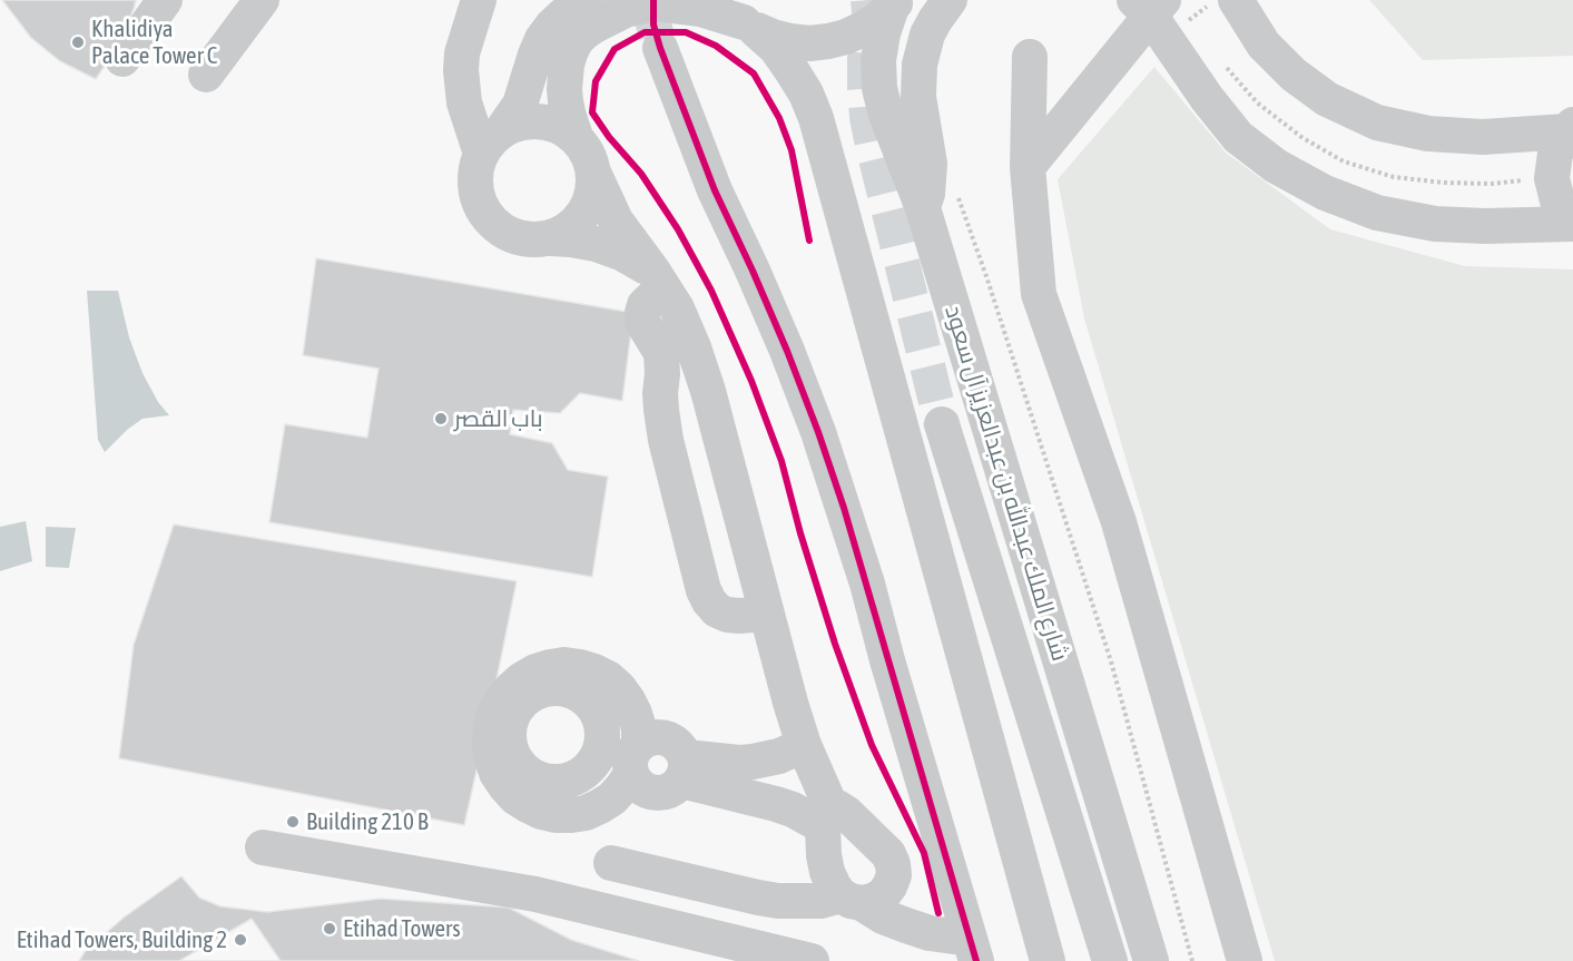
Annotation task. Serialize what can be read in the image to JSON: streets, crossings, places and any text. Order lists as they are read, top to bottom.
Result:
{
  "streets": {
    "street": ["شارع الملك عبدالله بن عبدالعزيز آل سعود"]
  },
  "places": [
    "Khalidiya Palace Tower C",
    "باب القصر",
    "Building 210 B",
    "Etihad Towers",
    "Etihad Towers, Building 2"
  ]
}
